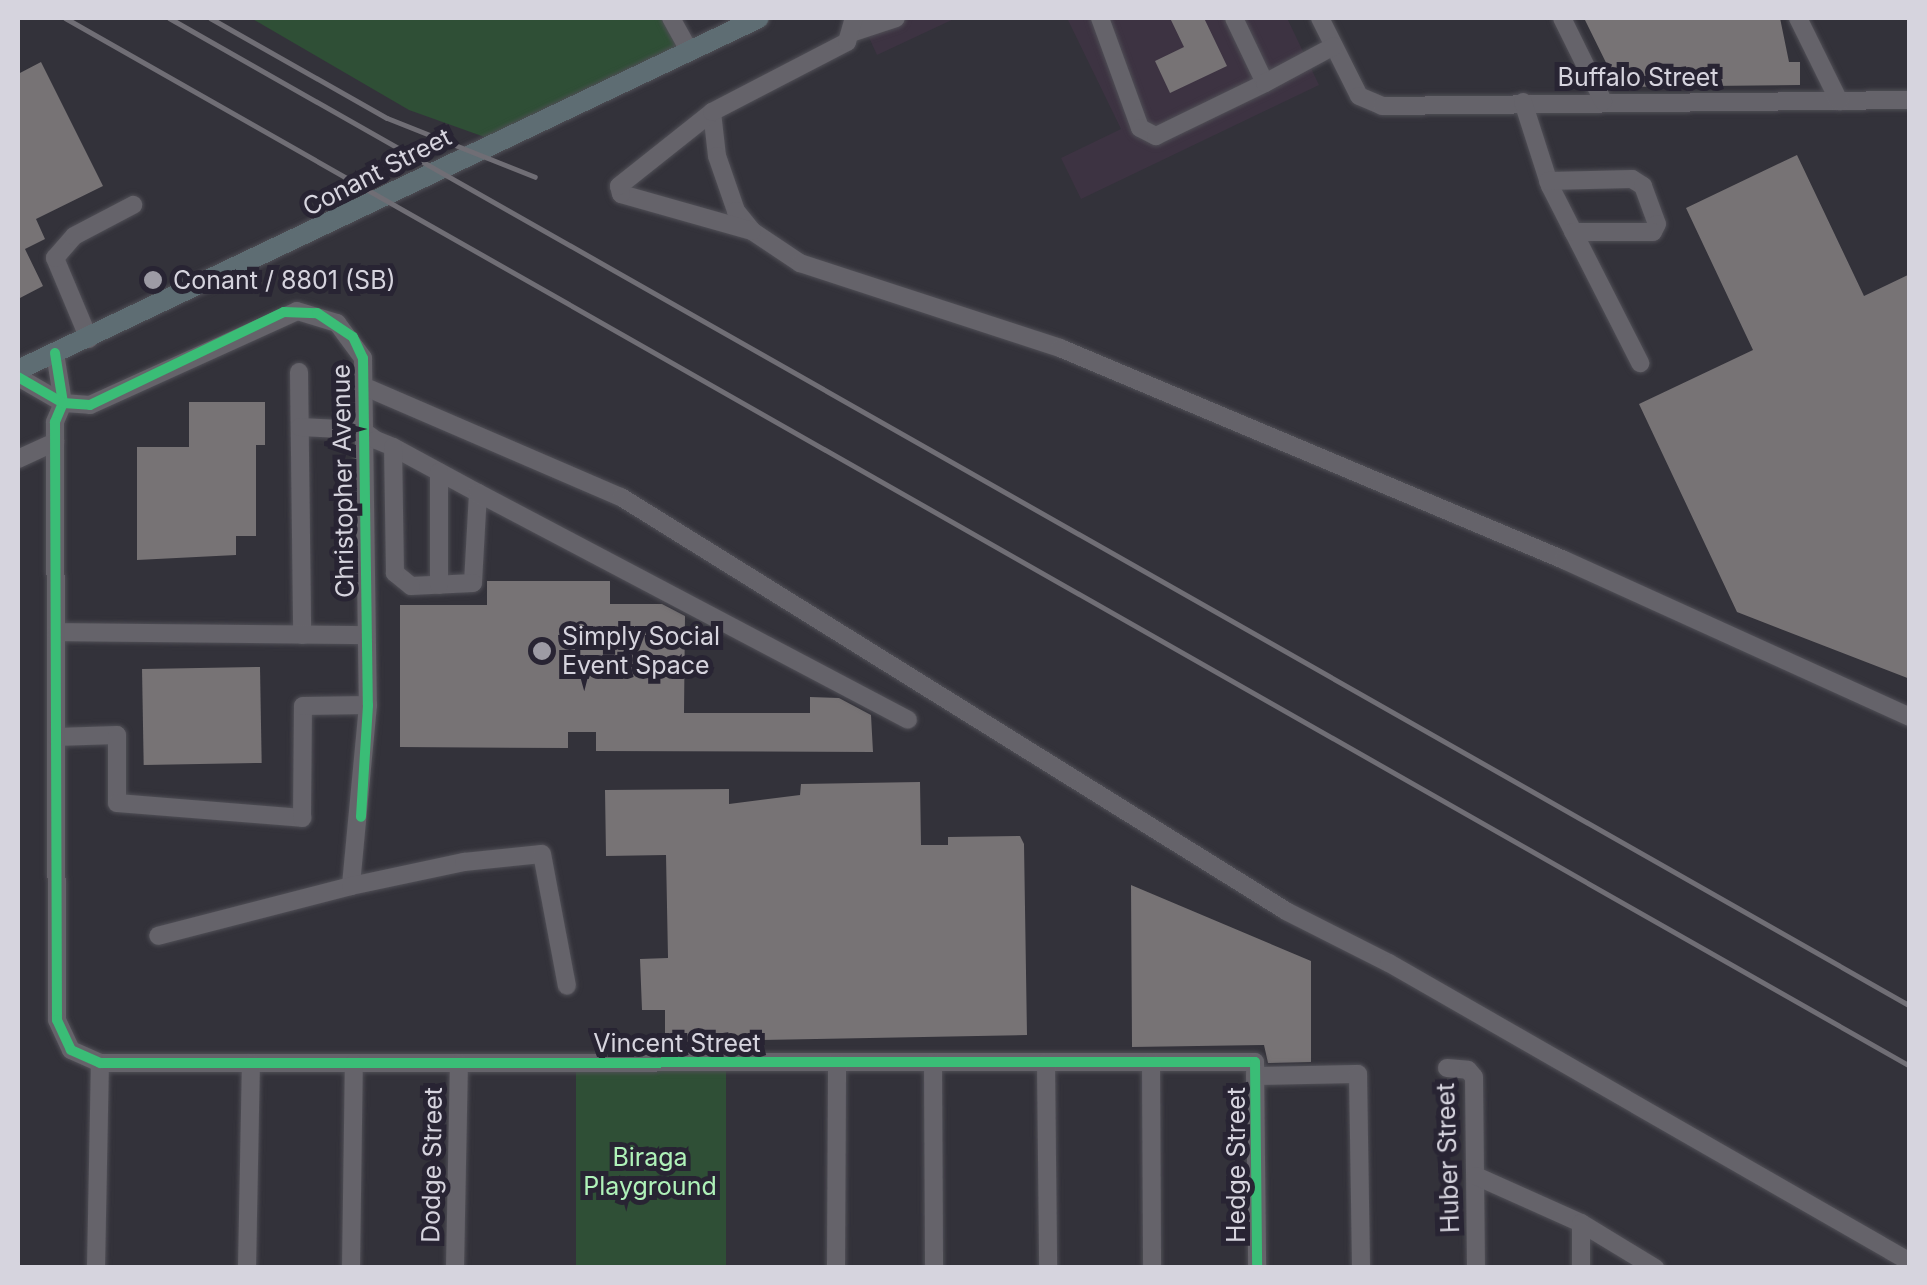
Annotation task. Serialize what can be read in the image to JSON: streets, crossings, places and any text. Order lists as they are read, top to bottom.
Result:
{
  "streets": {
    "main road": ["Conant Street"],
    "street": [
      "Buffalo Street",
      "Christopher Avenue",
      "Vincent Street",
      "Huber Street",
      "Dodge Street",
      "Hedge Street"
    ]
  },
  "crossings": [
    ["Vincent Street", "Dodge Street"],
    ["Vincent Street", "Hedge Street"]
  ],
  "parks": ["Biraga Playground"],
  "places": ["Conant / 8801 (SB)", "Simply Social Event Space"]
}
